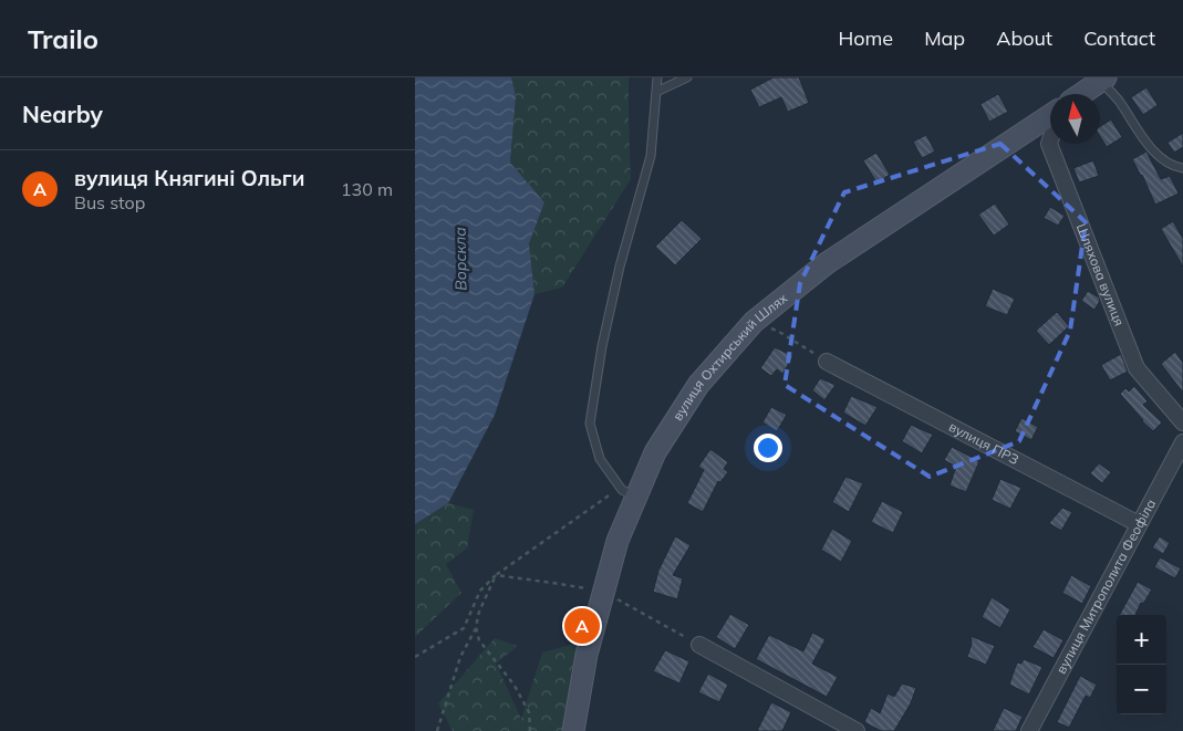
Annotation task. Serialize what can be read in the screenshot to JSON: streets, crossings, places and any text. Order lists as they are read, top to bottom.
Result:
{
  "streets": {
    "main road": ["вулиця Охтирський Шлях"],
    "street": ["Шляхова вулиця", "вулиця ПРЗ", "вулиця Митрополита Феофіла"]
  },
  "crossings": [
    ["вулиця ПРЗ", "вулиця Митрополита Феофіла"]
  ],
  "water": ["Ворскла"],
  "north": "top",
  "page": {
    "header": "Trailo",
    "nav": [
      "Home",
      "Map",
      "About",
      "Contact"
    ],
    "heading": "Nearby",
    "list": [
      {
        "mark": "A",
        "name": "вулиця Княгині Ольги",
        "note": "Bus stop",
        "value": "130 m"
      }
    ],
    "pins": "A",
    "map_buttons": ["+", "−"]
  }
}
